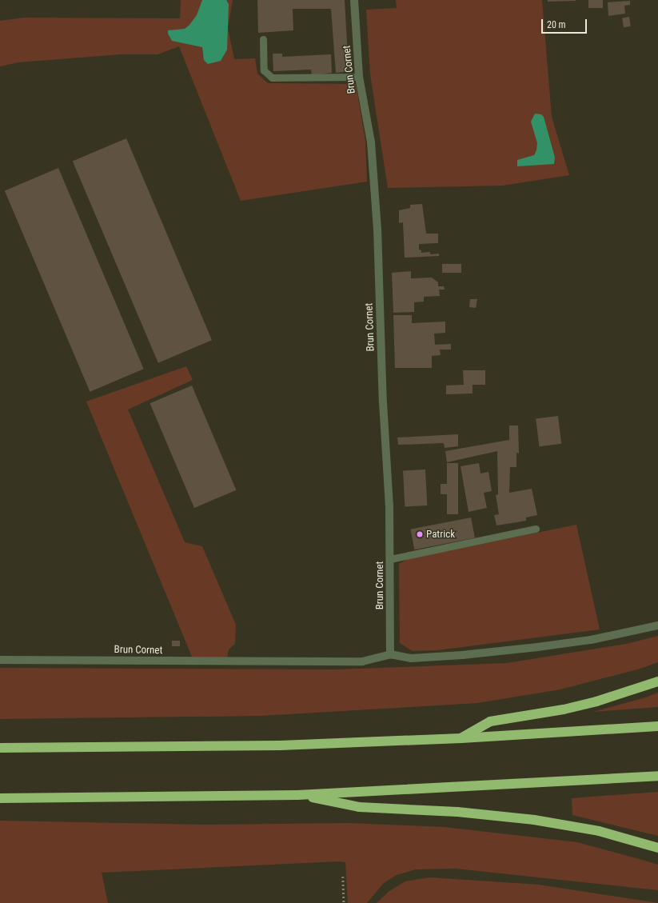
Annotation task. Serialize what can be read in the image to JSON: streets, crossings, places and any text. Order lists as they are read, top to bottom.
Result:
{
  "streets": {
    "street": ["Brun Cornet"]
  },
  "places": ["Patrick"],
  "scale_bar": "20 m"
}
